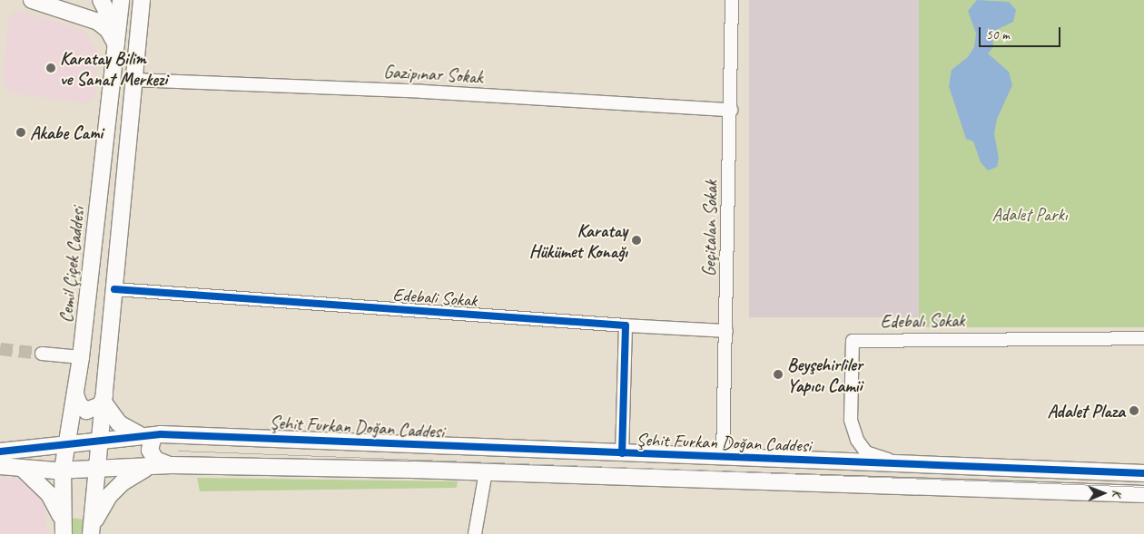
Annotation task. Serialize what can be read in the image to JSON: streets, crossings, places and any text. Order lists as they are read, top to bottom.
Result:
{
  "streets": {
    "street": [
      "Gazipınar Sokak",
      "Geçitalan Sokak",
      "Cemil Çiçek Caddesi",
      "Edebali Sokak",
      "Edebalı Sokak",
      "Şehit Furkan Doğan Caddesi"
    ]
  },
  "crossings": [
    ["Gazipınar Sokak", "Geçitalan Sokak"],
    ["Geçitalan Sokak", "Edebali Sokak"],
    ["Geçitalan Sokak", "Şehit Furkan Doğan Caddesi"],
    ["Cemil Çiçek Caddesi", "Şehit Furkan Doğan Caddesi"],
    ["Edebalı Sokak", "Şehit Furkan Doğan Caddesi"]
  ],
  "parks": ["Adalet Parkı"],
  "places": [
    "Karatay Bilim ve Sanat Merkezi",
    "Akabe Cami",
    "Karatay Hükümet Konağı",
    "Beyşehirliler Yapıcı Camii",
    "Adalet Plaza"
  ],
  "scale_bar": "50 m",
  "north": "right"
}
